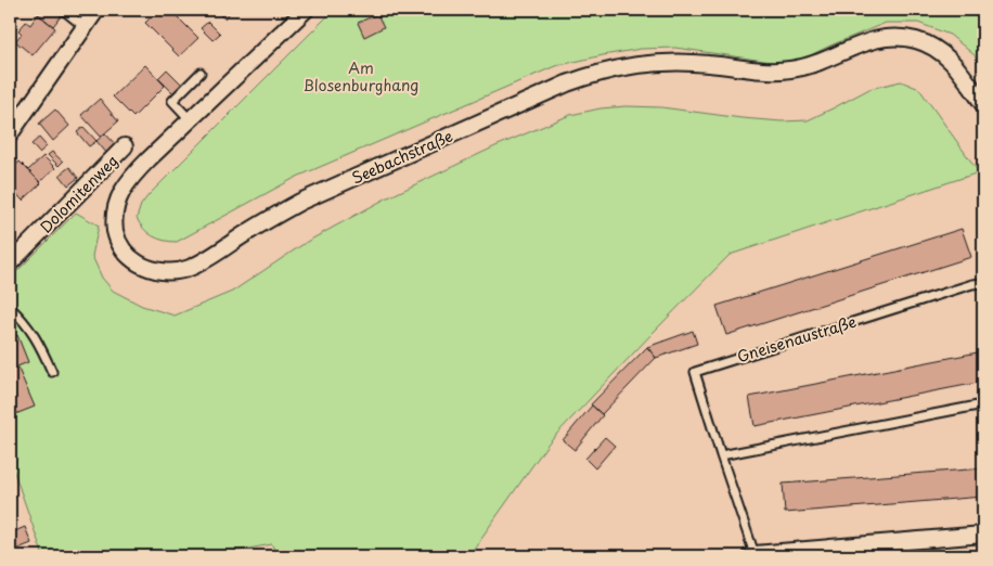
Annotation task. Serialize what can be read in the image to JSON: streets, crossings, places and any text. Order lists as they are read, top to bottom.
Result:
{
  "streets": {
    "street": ["Seebachstraße", "Dolomitenweg", "Gneisenaustraße"]
  },
  "parks": ["Am Blosenburghang"]
}
